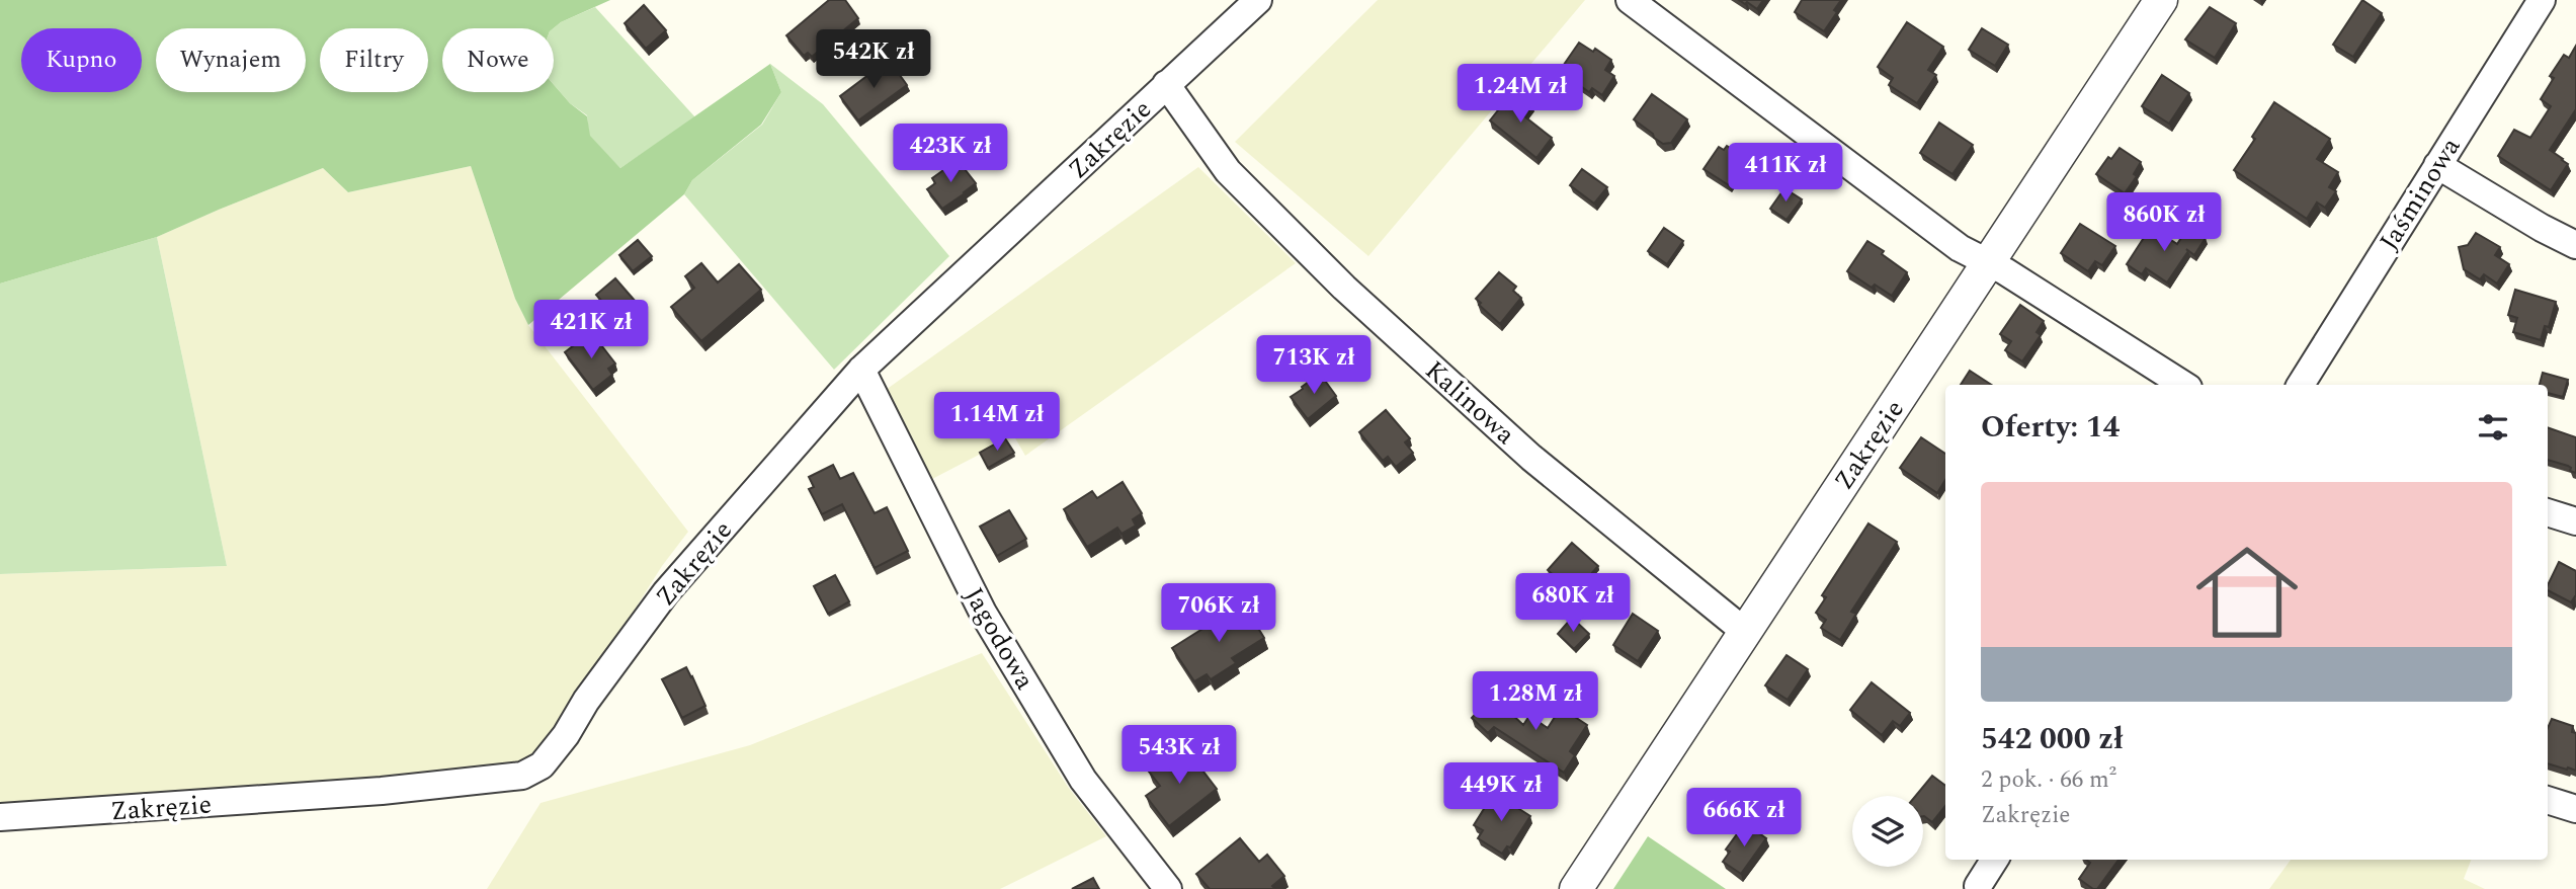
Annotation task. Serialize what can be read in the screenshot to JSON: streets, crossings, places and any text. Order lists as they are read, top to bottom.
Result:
{
  "streets": {
    "street": [
      "Zakręzie",
      "Jaśminowa",
      "Kalinowa",
      "Jagodowa"
    ]
  },
  "crossings": [
    ["Zakręzie", "Kalinowa"],
    ["Zakręzie", "Jagodowa"]
  ],
  "page": {
    "chip": [
      "Kupno",
      "Wynajem",
      "Filtry",
      "Nowe"
    ],
    "price": [
      "542K zł",
      "1.24M zł",
      "423K zł",
      "411K zł",
      "860K zł",
      "421K zł",
      "713K zł",
      "1.14M zł",
      "680K zł",
      "706K zł",
      "1.28M zł",
      "543K zł",
      "449K zł",
      "666K zł"
    ],
    "heading": "Oferty: 14",
    "list": [
      {
        "name": "542 000 zł",
        "note": "2 pok. · 66 m² · Zakręzie"
      }
    ]
  }
}
